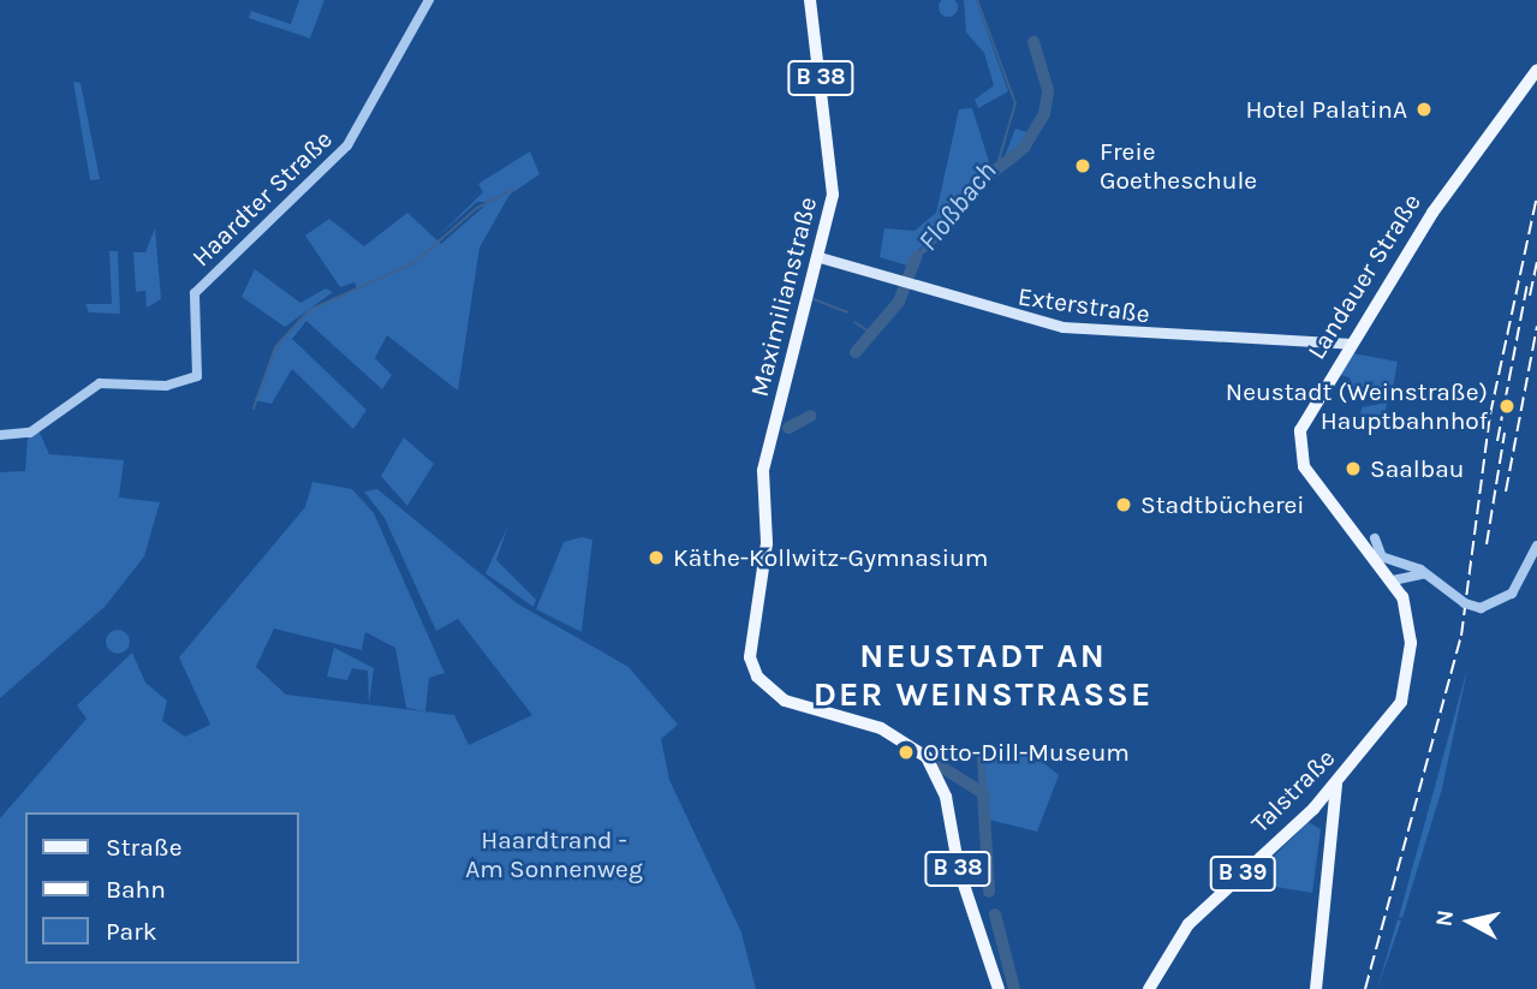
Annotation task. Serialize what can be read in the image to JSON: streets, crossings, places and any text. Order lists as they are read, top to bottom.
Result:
{
  "streets": {
    "main road": [
      "B 38",
      "Landauer Straße",
      "Maximilianstraße",
      "Exterstraße",
      "Talstraße",
      "B 39"
    ],
    "street": ["Haardter Straße"]
  },
  "crossings": [
    ["Landauer Straße", "Exterstraße"],
    ["Landauer Straße", "Talstraße"],
    ["Maximilianstraße", "Exterstraße"],
    ["Talstraße", "B 39"]
  ],
  "districts": ["NEUSTADT AN DER WEINSTRASSE"],
  "water": ["Floßbach"],
  "parks": ["Haardtrand - Am Sonnenweg"],
  "places": [
    "Hotel PalatinA",
    "Freie Goetheschule",
    "Neustadt (Weinstraße) Hauptbahnhof",
    "Saalbau",
    "Stadtbücherei",
    "Käthe-Kollwitz-Gymnasium",
    "Otto-Dill-Museum"
  ],
  "legend": ["Straße", "Bahn", "Park"],
  "north": "left"
}
